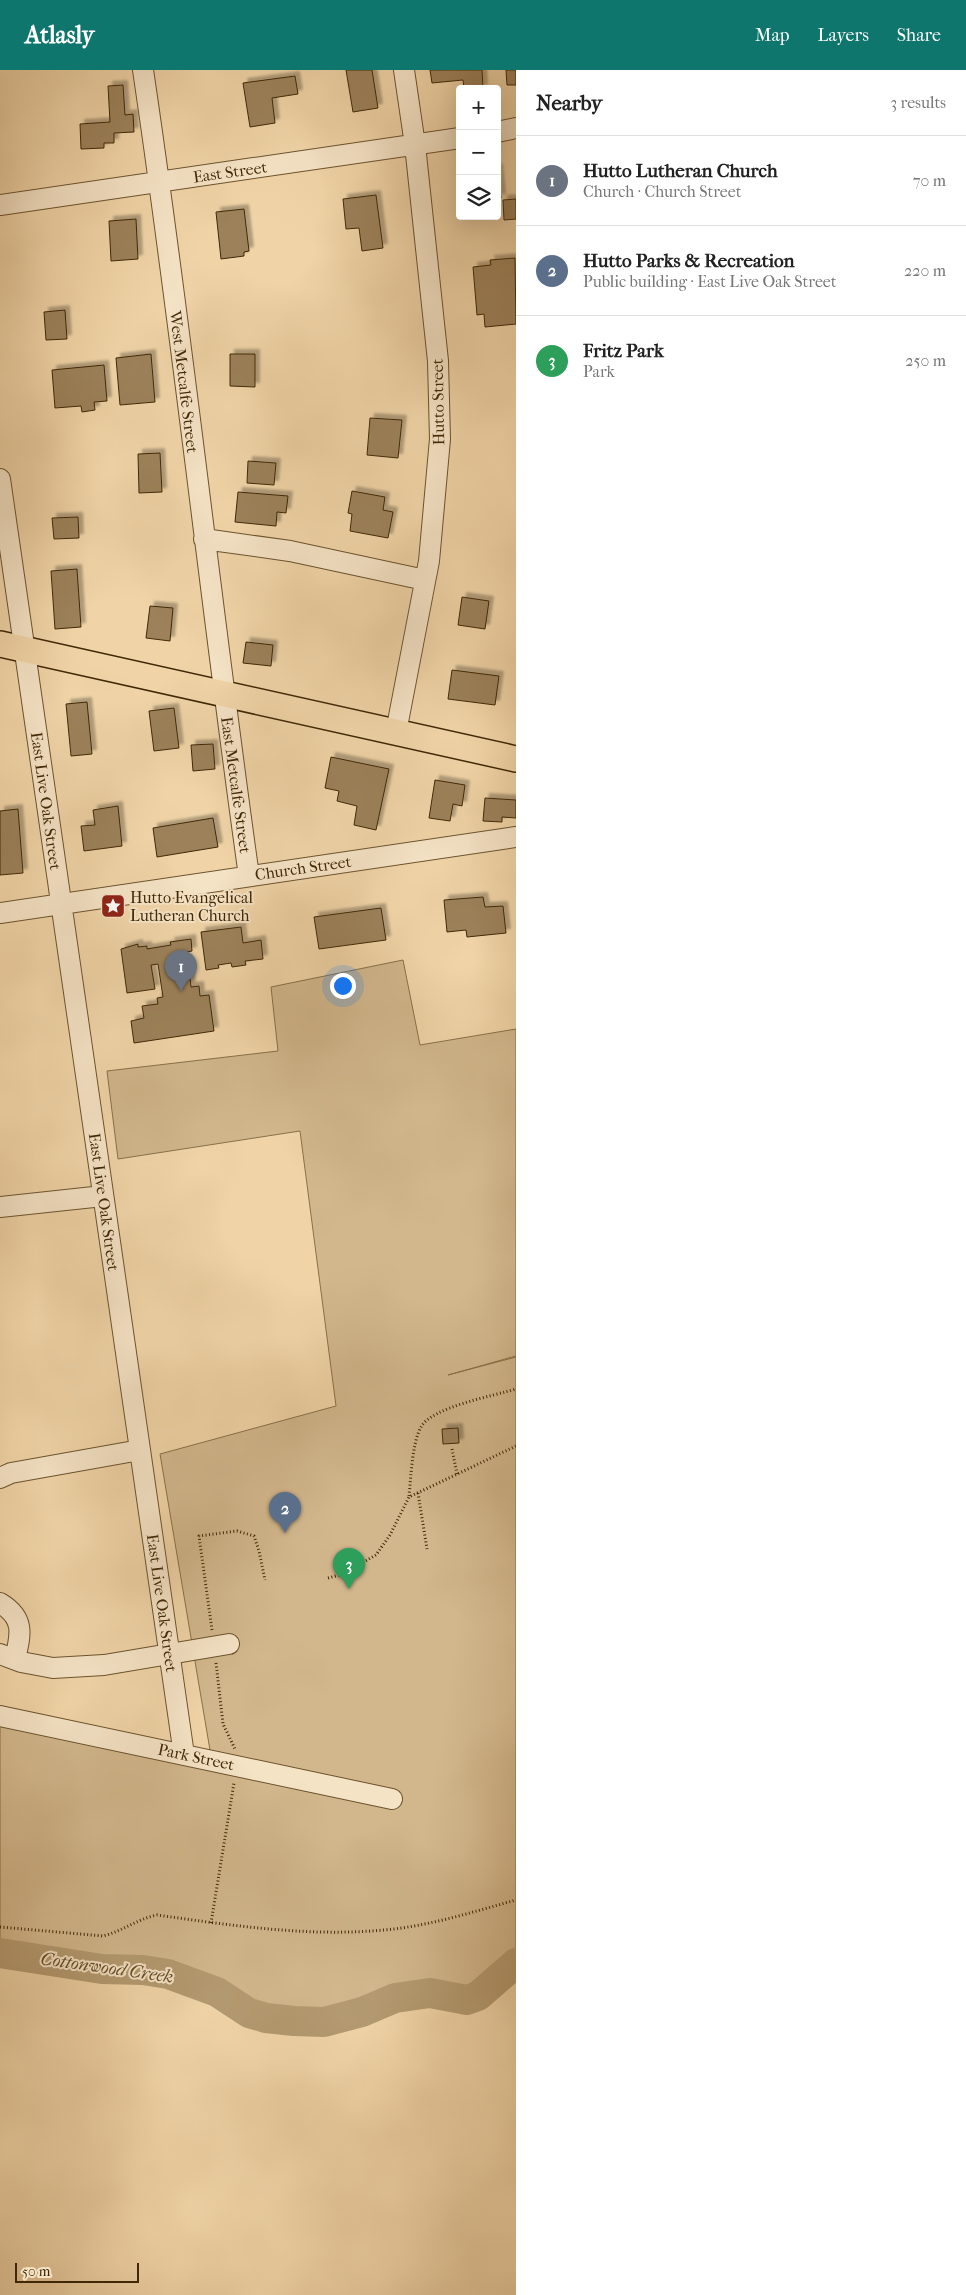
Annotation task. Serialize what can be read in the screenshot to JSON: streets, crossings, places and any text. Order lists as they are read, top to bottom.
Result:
{
  "streets": {
    "street": [
      "East Street",
      "West Metcalfe Street",
      "Hutto Street",
      "East Metcalfe Street",
      "East Live Oak Street",
      "Church Street",
      "Park Street"
    ]
  },
  "crossings": [
    ["East Street", "West Metcalfe Street"],
    ["East Street", "Hutto Street"],
    ["West Metcalfe Street", "East Metcalfe Street"],
    ["East Metcalfe Street", "Church Street"],
    ["East Live Oak Street", "Church Street"],
    ["East Live Oak Street", "Park Street"]
  ],
  "water": ["Cottonwood Creek"],
  "places": {
    "place": ["Hutto Evangelical Lutheran Church"]
  },
  "scale_bar": "50 m",
  "page": {
    "header": "Atlasly",
    "nav": ["Map", "Layers", "Share"],
    "heading": ["Nearby", "3 results"],
    "map_buttons": ["+", "−"],
    "list": [
      {
        "mark": "1",
        "name": "Hutto Lutheran Church",
        "note": "Church · Church Street",
        "value": "70 m"
      },
      {
        "mark": "2",
        "name": "Hutto Parks & Recreation",
        "note": "Public building · East Live Oak Street",
        "value": "220 m"
      },
      {
        "mark": "3",
        "name": "Fritz Park",
        "note": "Park",
        "value": "250 m"
      }
    ],
    "pins": ["1", "2", "3"],
    "scale": "50 m"
  }
}
